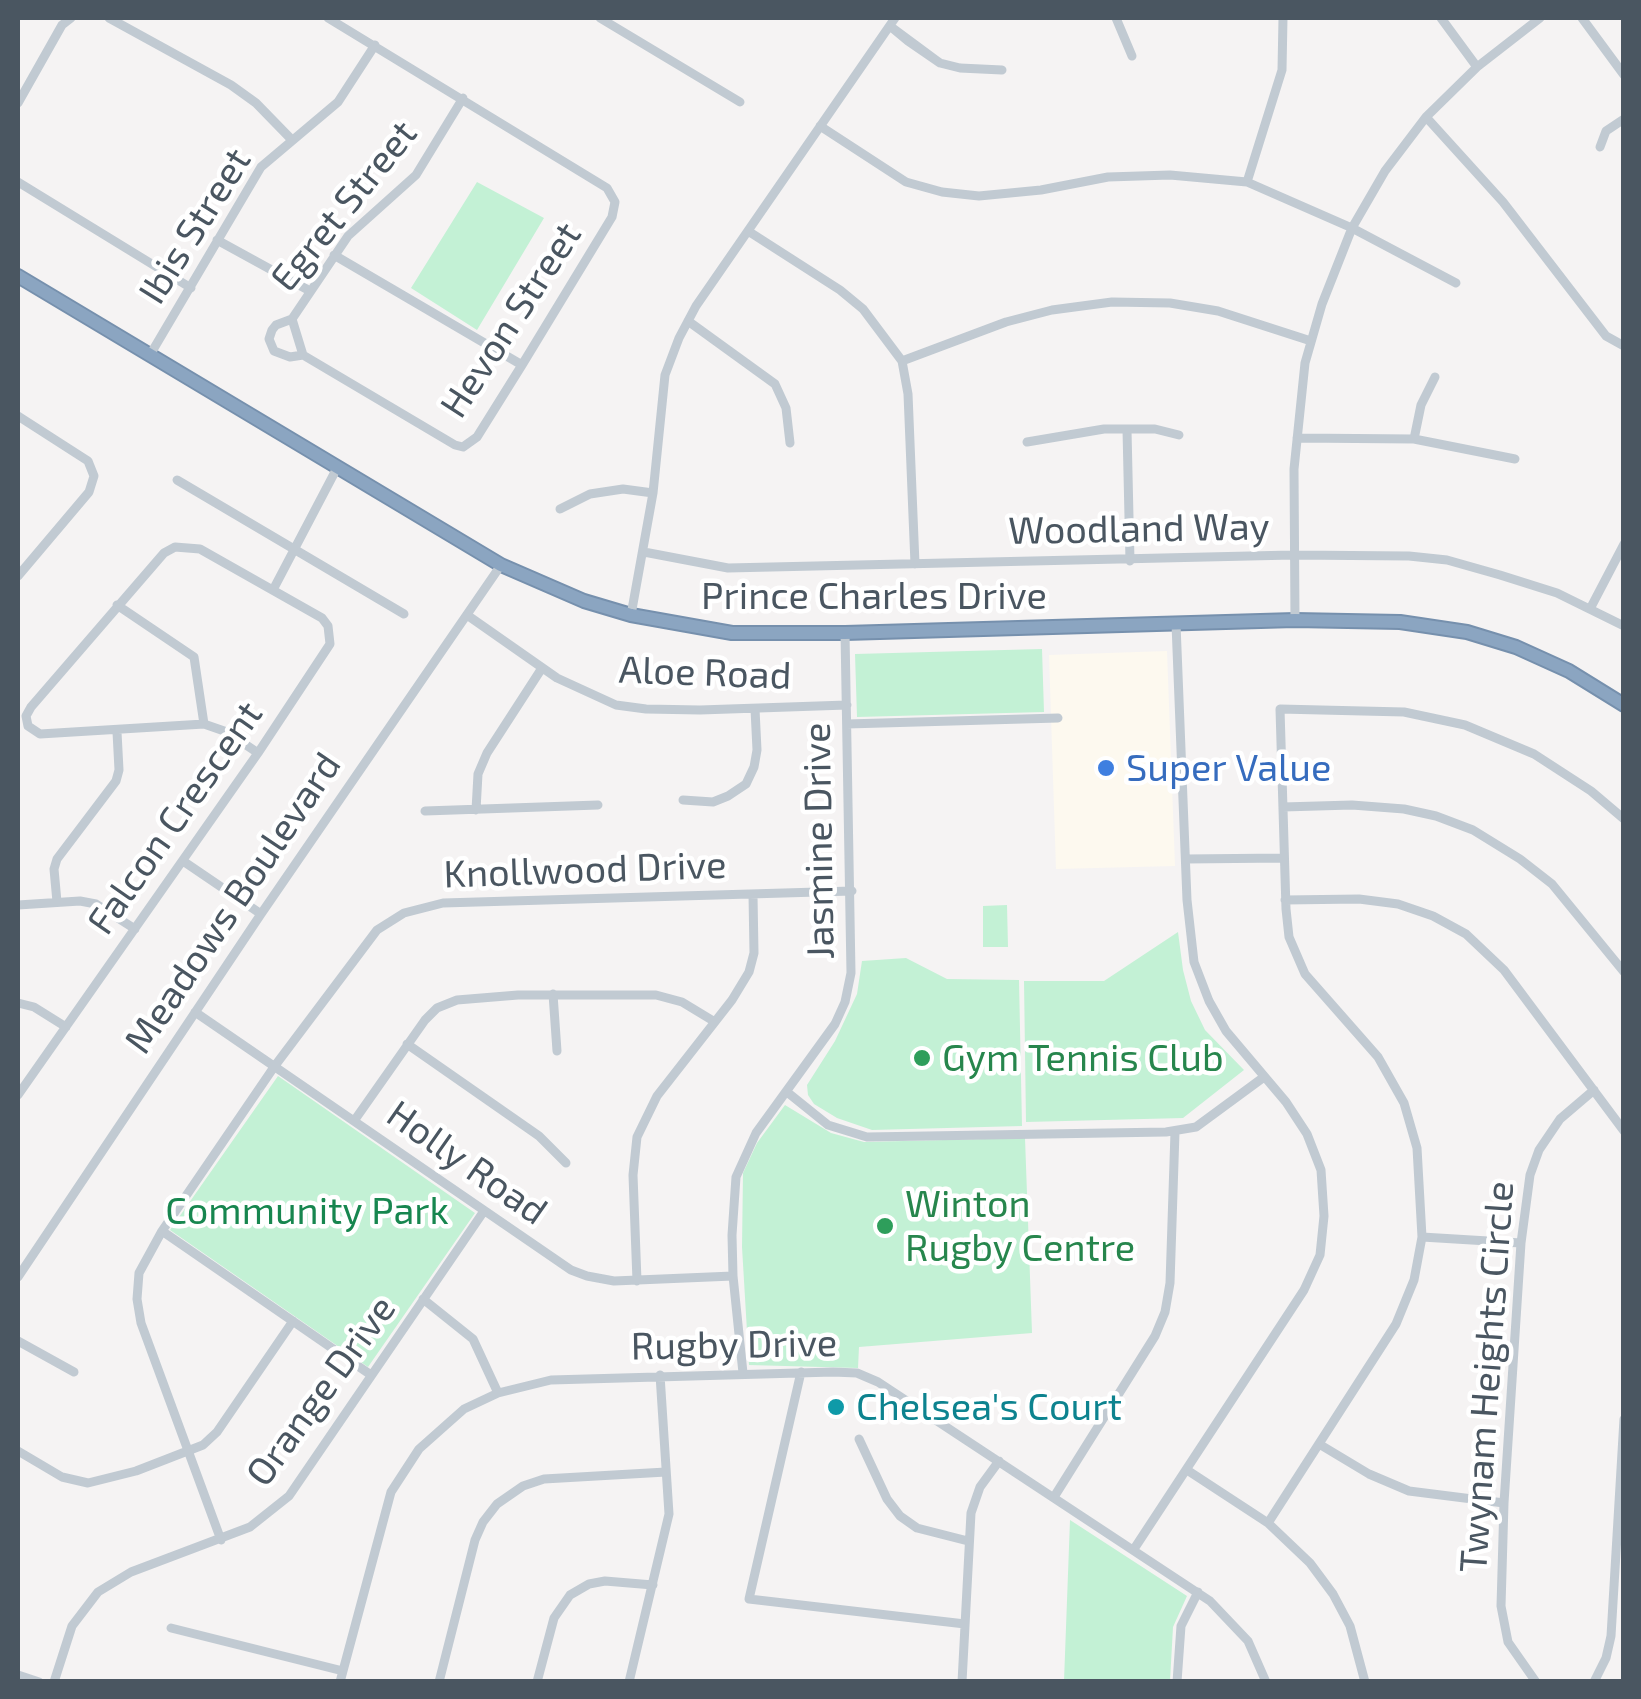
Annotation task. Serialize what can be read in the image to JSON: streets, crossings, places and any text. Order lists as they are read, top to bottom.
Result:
{
  "streets": {
    "highway": ["Prince Charles Drive"],
    "street": [
      "Egret Street",
      "Ibis Street",
      "Hevon Street",
      "Woodland Way",
      "Aloe Road",
      "Falcon Crescent",
      "Jasmine Drive",
      "Knollwood Drive",
      "Meadows Boulevard",
      "Holly Road",
      "Rugby Drive",
      "Twynam Heights Circle",
      "Orange Drive"
    ]
  },
  "crossings": [
    ["Egret Street", "Hevon Street"],
    ["Ibis Street", "Prince Charles Drive"],
    ["Prince Charles Drive", "Jasmine Drive"],
    ["Prince Charles Drive", "Meadows Boulevard"],
    ["Aloe Road", "Jasmine Drive"],
    ["Aloe Road", "Meadows Boulevard"],
    ["Jasmine Drive", "Knollwood Drive"],
    ["Jasmine Drive", "Holly Road"],
    ["Jasmine Drive", "Rugby Drive"],
    ["Knollwood Drive", "Holly Road"],
    ["Knollwood Drive", "Orange Drive"],
    ["Meadows Boulevard", "Holly Road"],
    ["Holly Road", "Orange Drive"]
  ],
  "parks": ["Community Park"],
  "places": [
    "Super Value",
    "Gym Tennis Club",
    "Winton Rugby Centre",
    "Chelsea's Court"
  ]
}
